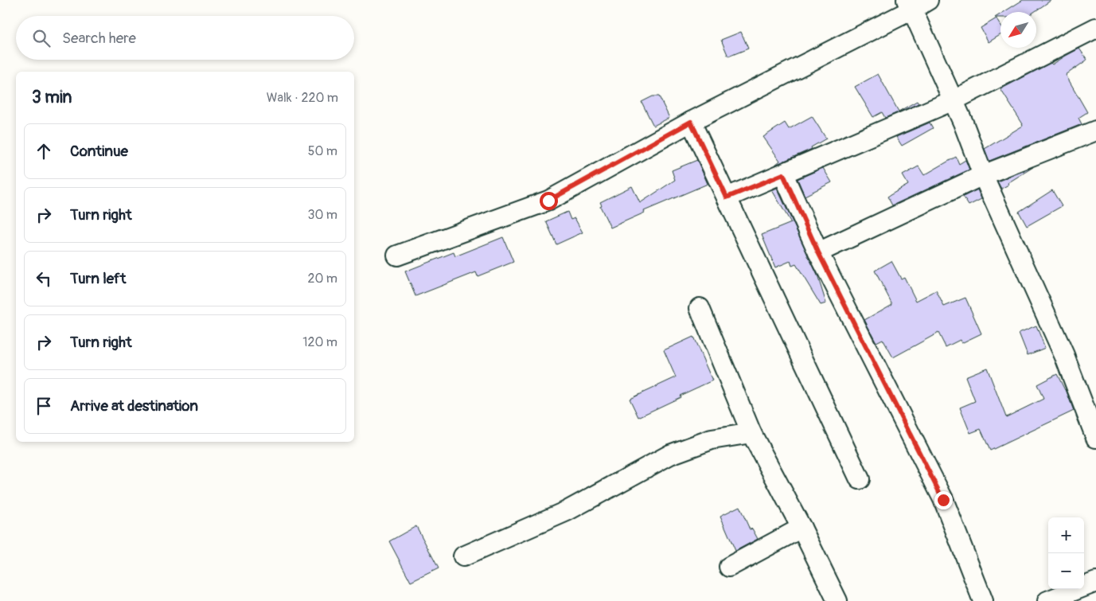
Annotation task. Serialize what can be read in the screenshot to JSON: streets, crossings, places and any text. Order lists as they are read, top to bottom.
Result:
{
  "north": "bottom left",
  "page": {
    "search": "Search here",
    "heading": ["3 min", "Walk · 220 m"],
    "list": [
      ["Continue", "50 m"],
      ["Turn right", "30 m"],
      ["Turn left", "20 m"],
      ["Turn right", "120 m"],
      "Arrive at destination"
    ],
    "map_buttons": ["+", "−"]
  }
}
